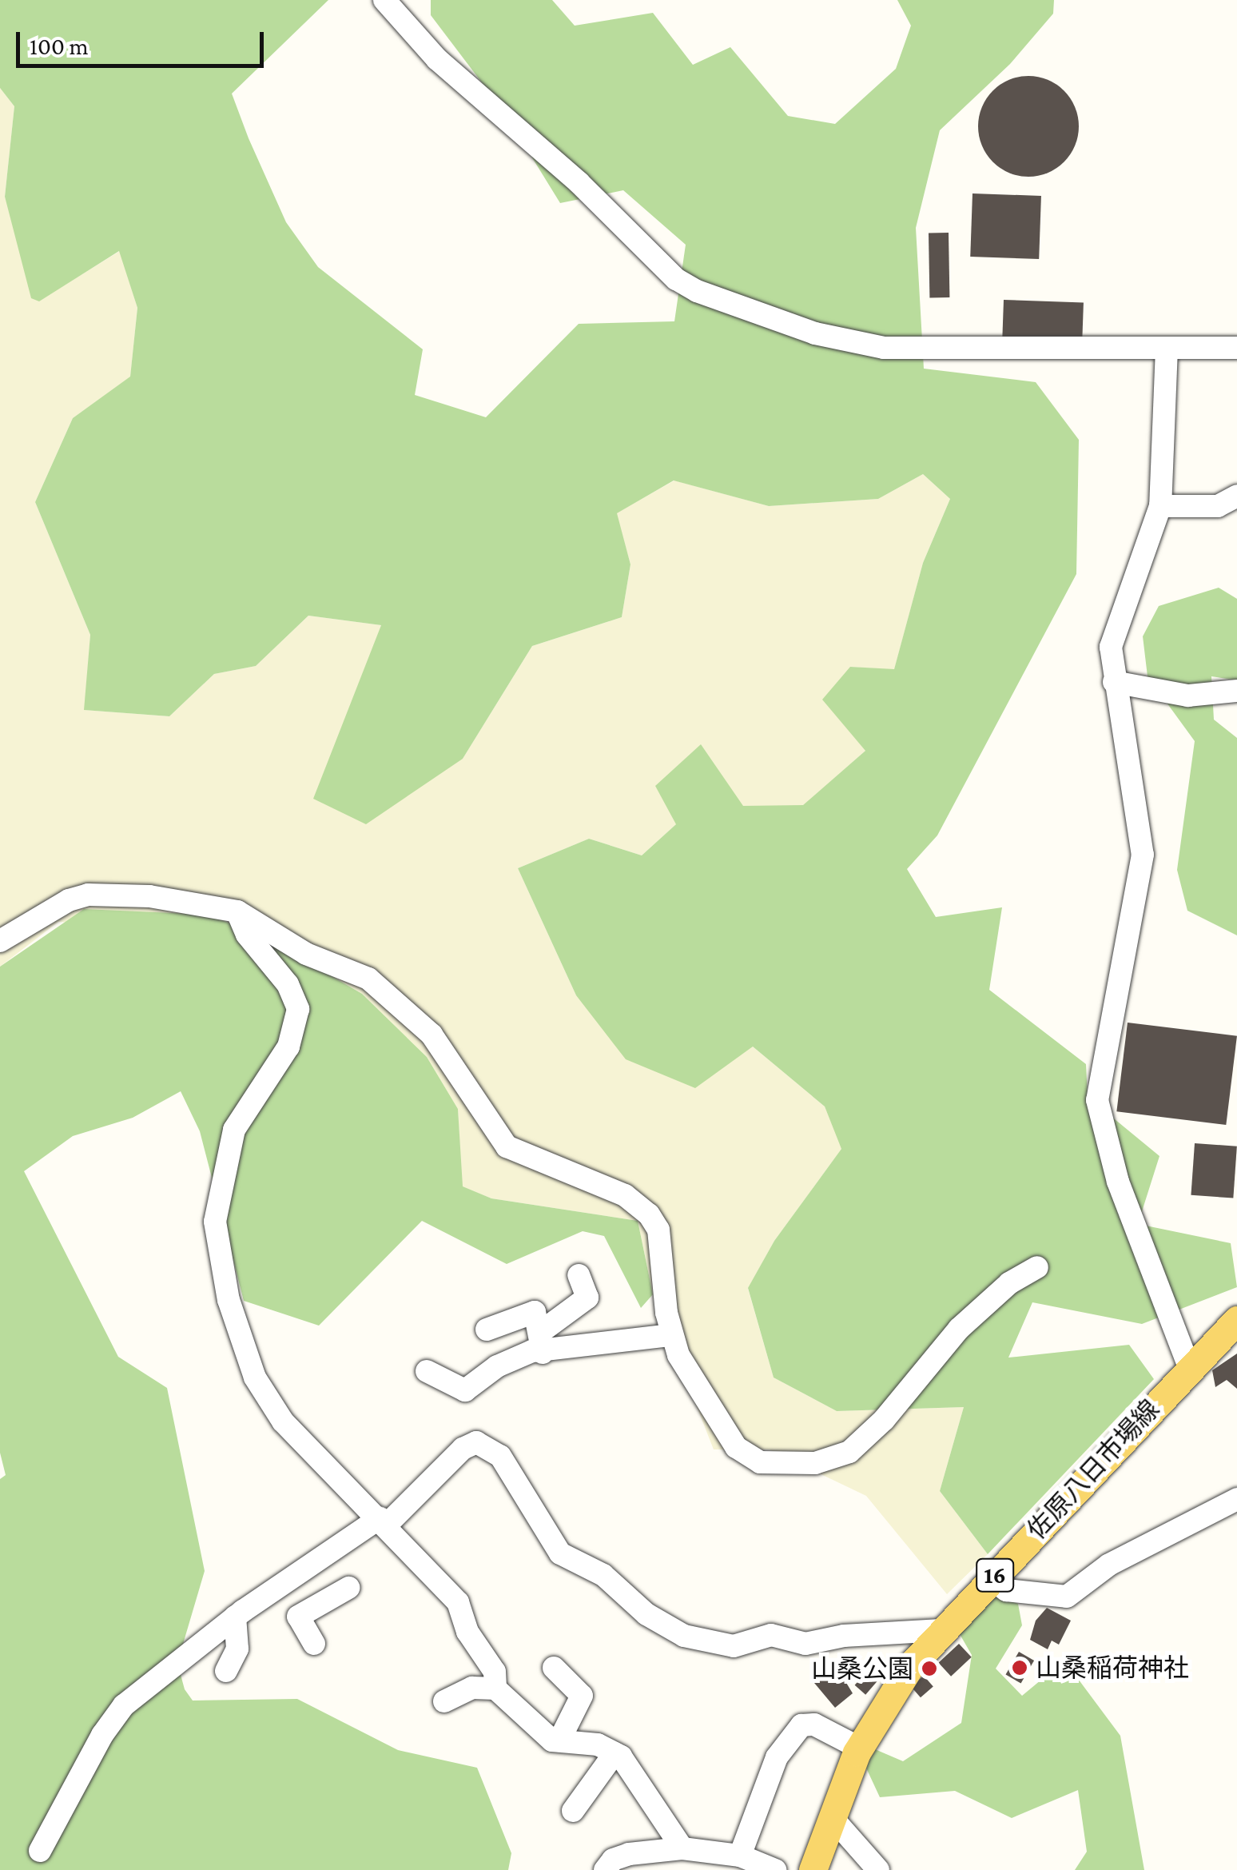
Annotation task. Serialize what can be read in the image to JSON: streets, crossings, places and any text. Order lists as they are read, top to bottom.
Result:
{
  "streets": {
    "main road": ["佐原八日市場線", "16"]
  },
  "places": ["山桑稲荷神社", "山桑公園"],
  "scale_bar": "100 m"
}
